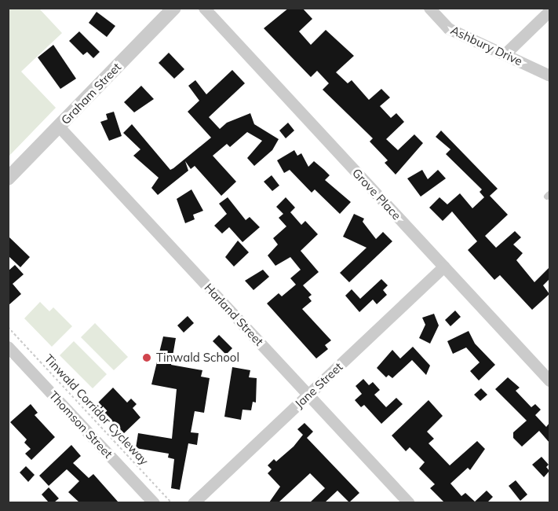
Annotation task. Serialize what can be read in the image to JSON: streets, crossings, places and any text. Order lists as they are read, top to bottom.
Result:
{
  "streets": {
    "street": [
      "Ashbury Drive",
      "Graham Street",
      "Grove Place",
      "Harland Street",
      "Jane Street",
      "Thomson Street"
    ],
    "path": ["Tinwald Corridor Cycleway"]
  },
  "crossings": [
    ["Graham Street", "Harland Street"],
    ["Grove Place", "Jane Street"],
    ["Harland Street", "Jane Street"]
  ],
  "places": ["Tinwald School"]
}
